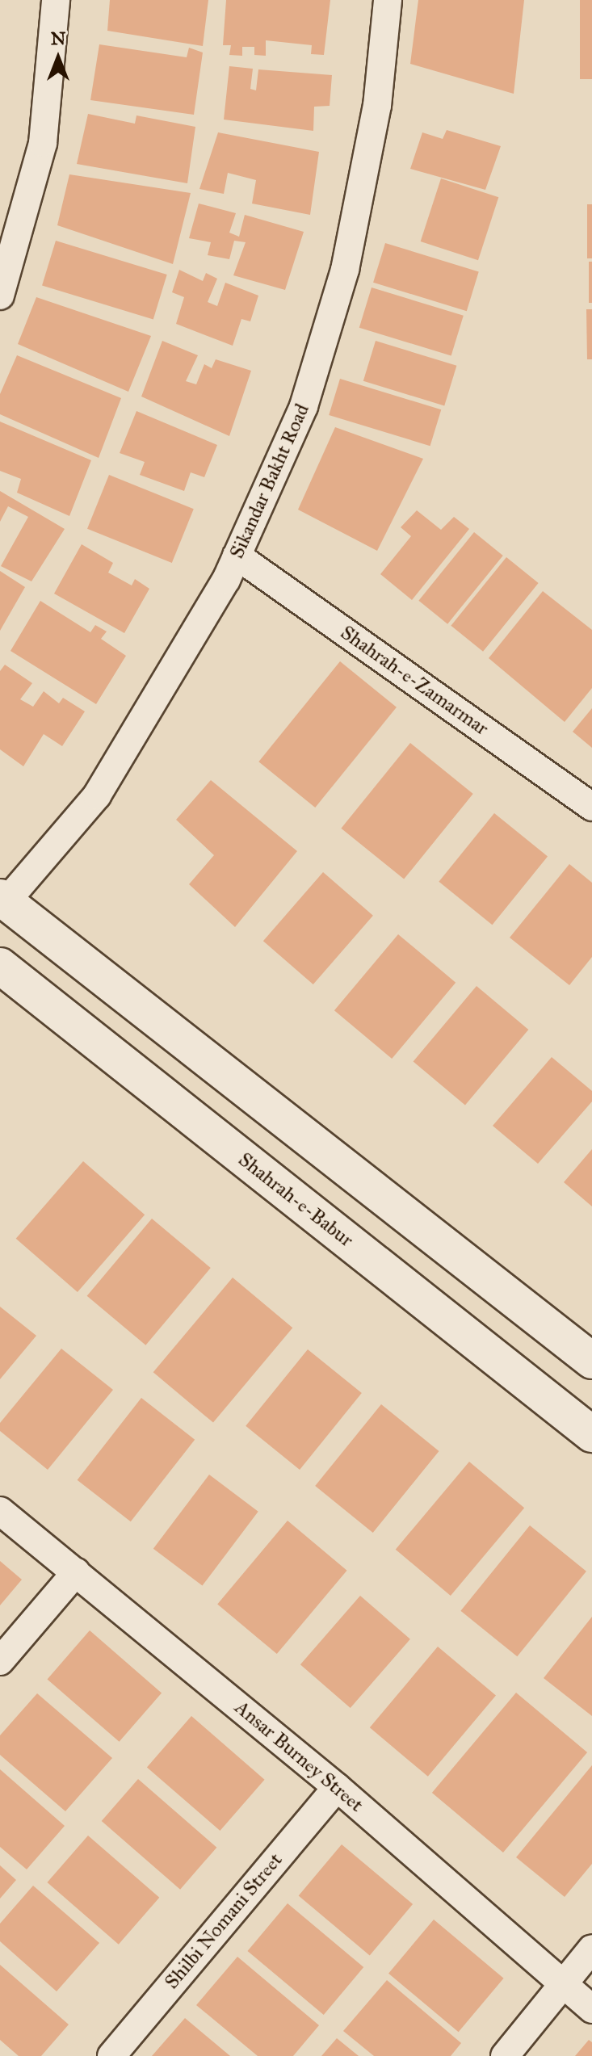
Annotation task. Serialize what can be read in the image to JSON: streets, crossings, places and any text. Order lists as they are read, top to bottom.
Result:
{
  "streets": {
    "main road": ["Shahrah-e-Babur"],
    "street": [
      "Sikandar Bakht Road",
      "Shahrah-e-Zamarmar",
      "Ansar Burney Street",
      "Shilbi Nomani Street"
    ]
  },
  "crossings": [
    ["Sikandar Bakht Road", "Shahrah-e-Zamarmar"],
    ["Ansar Burney Street", "Shilbi Nomani Street"]
  ],
  "north": "top"
}
